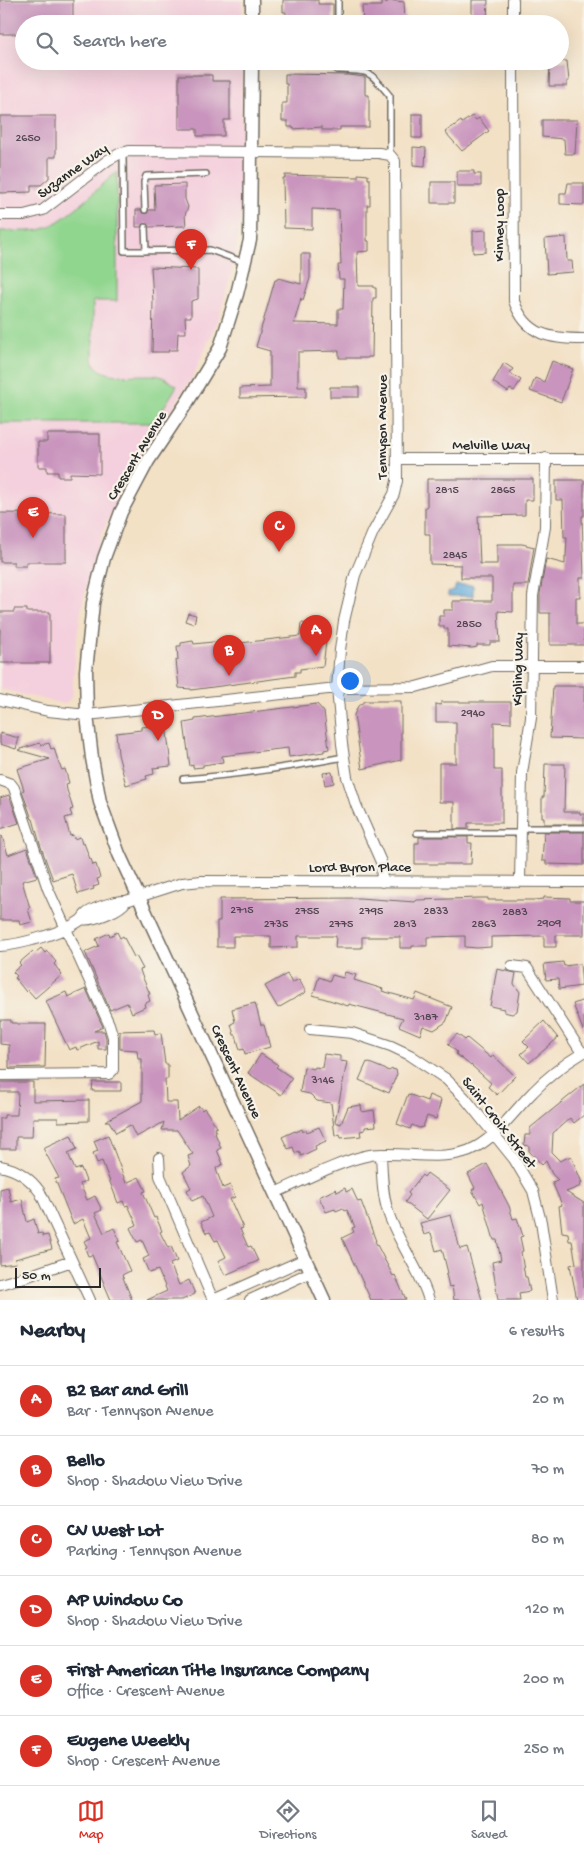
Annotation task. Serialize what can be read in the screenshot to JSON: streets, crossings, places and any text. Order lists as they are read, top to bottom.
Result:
{
  "streets": {
    "street": [
      "Suzanne Way",
      "Kinney Loop",
      "Tennyson Avenue",
      "Melville Way",
      "Crescent Avenue",
      "Kipling Way",
      "Lord Byron Place",
      "Saint Croix Street"
    ]
  },
  "crossings": [
    ["Suzanne Way", "Crescent Avenue"],
    ["Tennyson Avenue", "Melville Way"],
    ["Tennyson Avenue", "Lord Byron Place"],
    ["Melville Way", "Kipling Way"],
    ["Crescent Avenue", "Lord Byron Place"],
    ["Kipling Way", "Lord Byron Place"]
  ],
  "house_numbers": [
    "2650",
    "2815",
    "2865",
    "2845",
    "2850",
    "2940",
    "2715",
    "2755",
    "2795",
    "2833",
    "2883",
    "2909",
    "2735",
    "2775",
    "2813",
    "2863",
    "3187",
    "3146"
  ],
  "scale_bar": "50 m",
  "page": {
    "search": "Search here",
    "pins": [
      "F",
      "E",
      "C",
      "A",
      "B",
      "D"
    ],
    "scale": "50 m",
    "heading": ["Nearby", "6 results"],
    "list": [
      {
        "mark": "A",
        "name": "B2 Bar and Grill",
        "note": "Bar · Tennyson Avenue",
        "value": "20 m"
      },
      {
        "mark": "B",
        "name": "Bello",
        "note": "Shop · Shadow View Drive",
        "value": "70 m"
      },
      {
        "mark": "C",
        "name": "CV West Lot",
        "note": "Parking · Tennyson Avenue",
        "value": "80 m"
      },
      {
        "mark": "D",
        "name": "AP Window Co",
        "note": "Shop · Shadow View Drive",
        "value": "120 m"
      },
      {
        "mark": "E",
        "name": "First American Title Insurance Company",
        "note": "Office · Crescent Avenue",
        "value": "200 m"
      },
      {
        "mark": "F",
        "name": "Eugene Weekly",
        "note": "Shop · Crescent Avenue",
        "value": "250 m"
      }
    ],
    "nav": ["Map", "Directions", "Saved"]
  }
}
